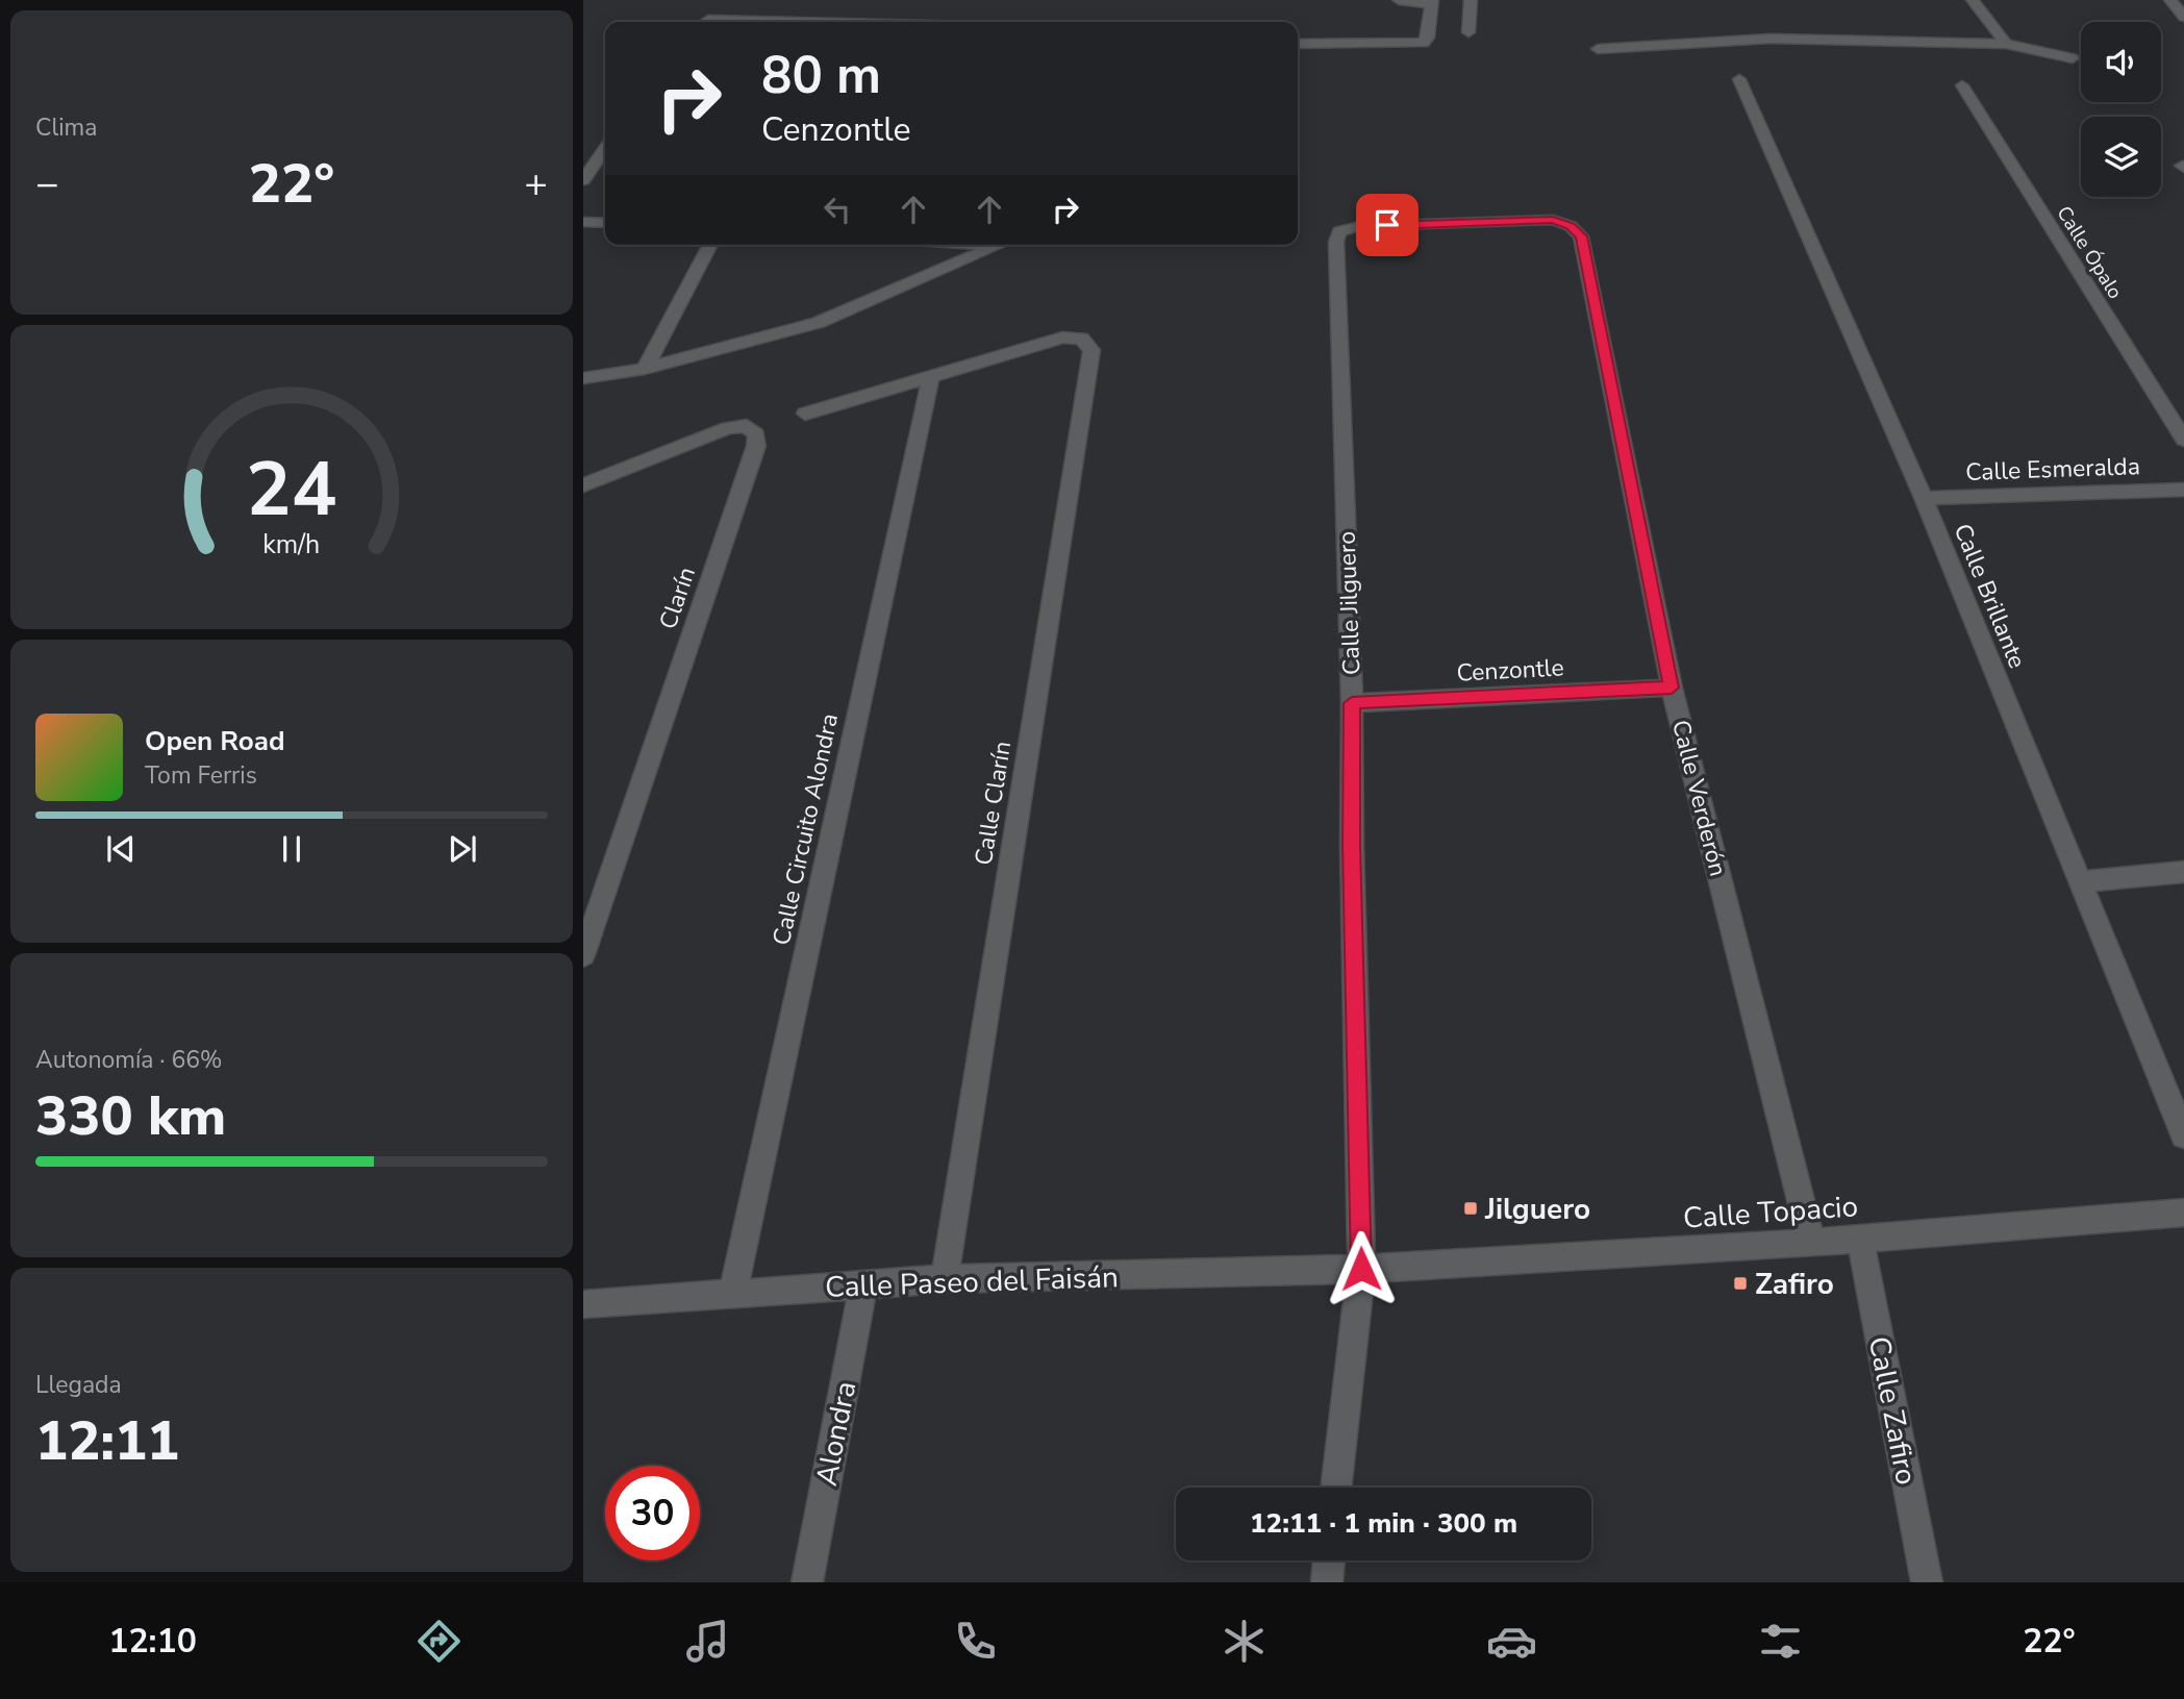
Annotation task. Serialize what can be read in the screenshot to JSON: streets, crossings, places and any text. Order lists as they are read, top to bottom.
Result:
{
  "streets": {
    "street": [
      "Calle Ópalo",
      "Calle Esmeralda",
      "Calle Brillante",
      "Clarín",
      "Calle Jilguero",
      "Cenzontle",
      "Calle Verderón",
      "Calle Clarín",
      "Calle Circuito Alondra",
      "Calle Topacio",
      "Calle Paseo del Faisán",
      "Calle Zafiro",
      "Alondra"
    ]
  },
  "crossings": [
    ["Calle Esmeralda", "Calle Brillante"],
    ["Calle Jilguero", "Cenzontle"],
    ["Calle Jilguero", "Calle Verderón"],
    ["Calle Jilguero", "Calle Topacio"],
    ["Calle Jilguero", "Calle Paseo del Faisán"],
    ["Cenzontle", "Calle Verderón"],
    ["Calle Verderón", "Calle Topacio"],
    ["Calle Clarín", "Calle Circuito Alondra"],
    ["Calle Clarín", "Calle Paseo del Faisán"],
    ["Calle Circuito Alondra", "Calle Paseo del Faisán"],
    ["Calle Topacio", "Calle Paseo del Faisán"],
    ["Calle Topacio", "Calle Zafiro"],
    ["Calle Paseo del Faisán", "Alondra"]
  ],
  "places": {
    "transit": ["Jilguero", "Zafiro"]
  },
  "page": {
    "tile": [
      "Clima",
      ["Autonomía · 66%", "330 km"],
      ["Llegada", "12:11"]
    ],
    "turn": ["80 m", "Cenzontle"],
    "heat": ["−", "22°", "+"],
    "song": ["Open Road", "Tom Ferris"],
    "limit": "30",
    "trip": "12:11 · 1 min · 300 m",
    "tabs": ["12:10", "22°"],
    "gauge": ["24", "km/h"]
  }
}
